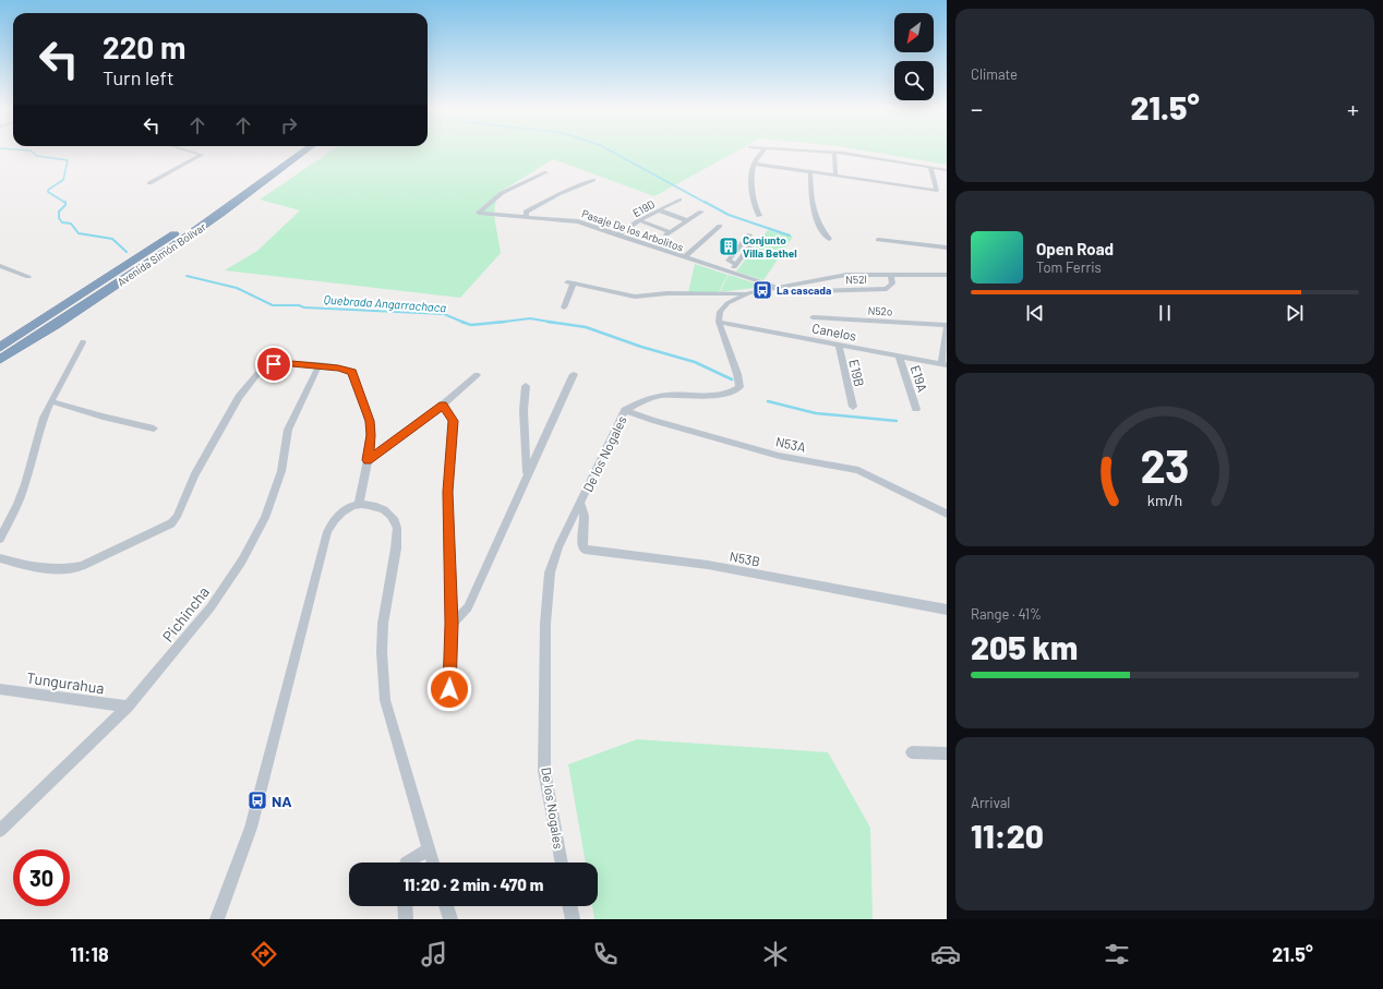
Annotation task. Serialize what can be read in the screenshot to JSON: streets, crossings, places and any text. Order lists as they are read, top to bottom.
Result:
{
  "streets": {
    "highway": ["Avenida Simón Bolívar"],
    "street": [
      "E19D",
      "Pasaje De los Arbolitos",
      "N52l",
      "N52o",
      "Canelos",
      "E19B",
      "E19A",
      "N53A",
      "De los Nogales",
      "N53B",
      "Pichincha",
      "Tungurahua"
    ]
  },
  "crossings": [
    ["E19D", "Pasaje De los Arbolitos"],
    ["Canelos", "E19B"],
    ["Canelos", "E19A"],
    ["Canelos", "De los Nogales"],
    ["N53A", "De los Nogales"],
    ["De los Nogales", "N53B"],
    ["Pichincha", "Tungurahua"]
  ],
  "water": ["Quebrada Angarrachaca"],
  "places": {
    "building": ["Conjunto Villa Bethel"],
    "bus stop": ["La cascada", "NA"]
  },
  "north": "bottom left",
  "page": {
    "tile": [
      "Climate",
      ["Range · 41%", "205 km"],
      ["Arrival", "11:20"]
    ],
    "turn": ["220 m", "Turn left"],
    "heat": ["−", "21.5°", "+"],
    "song": ["Open Road", "Tom Ferris"],
    "limit": "30",
    "trip": "11:20 · 2 min · 470 m",
    "tabs": ["11:18", "21.5°"],
    "gauge": ["23", "km/h"]
  }
}
